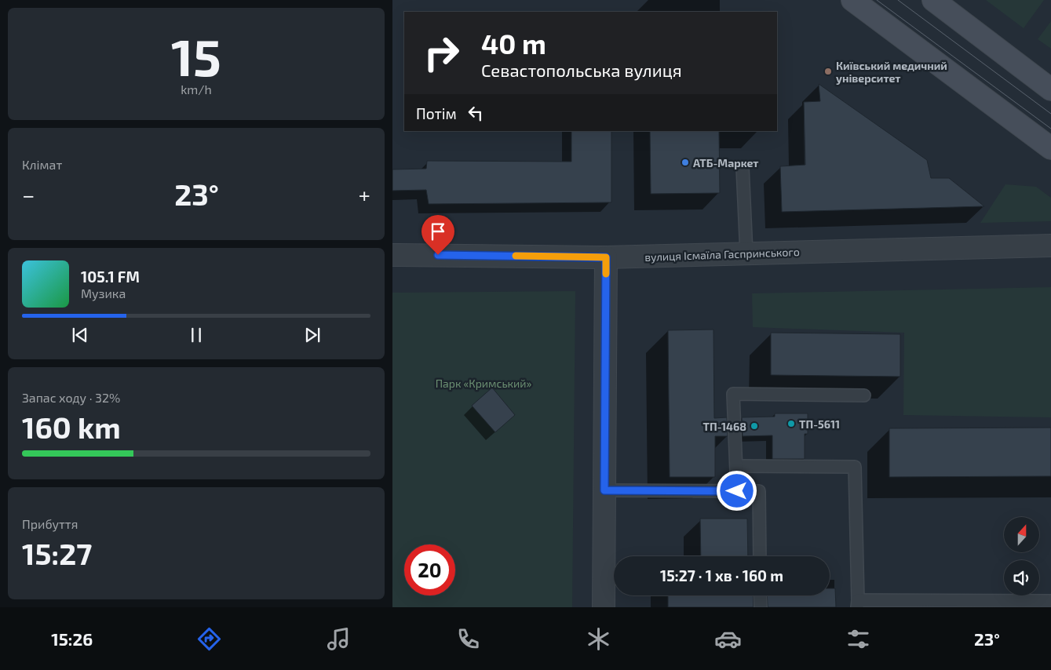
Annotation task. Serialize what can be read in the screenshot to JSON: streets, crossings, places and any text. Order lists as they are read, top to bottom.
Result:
{
  "streets": {
    "street": ["вулиця Ісмаїла Гаспринського"]
  },
  "parks": ["Парк «Кримський»"],
  "places": [
    "Київський медичний університет",
    "АТБ-Маркет",
    "ТП-5611",
    "ТП-1468"
  ],
  "north": "top",
  "page": {
    "tile": [
      ["15", "km/h"],
      "Клімат",
      ["Запас ходу · 32%", "160 km"],
      ["Прибуття", "15:27"]
    ],
    "turn": ["40 m", "Севастопольська вулиця"],
    "then": "Потім",
    "heat": ["−", "23°", "+"],
    "song": ["105.1 FM", "Музика"],
    "limit": "20",
    "trip": "15:27 · 1 хв · 160 m",
    "tabs": ["15:26", "23°"]
  }
}
